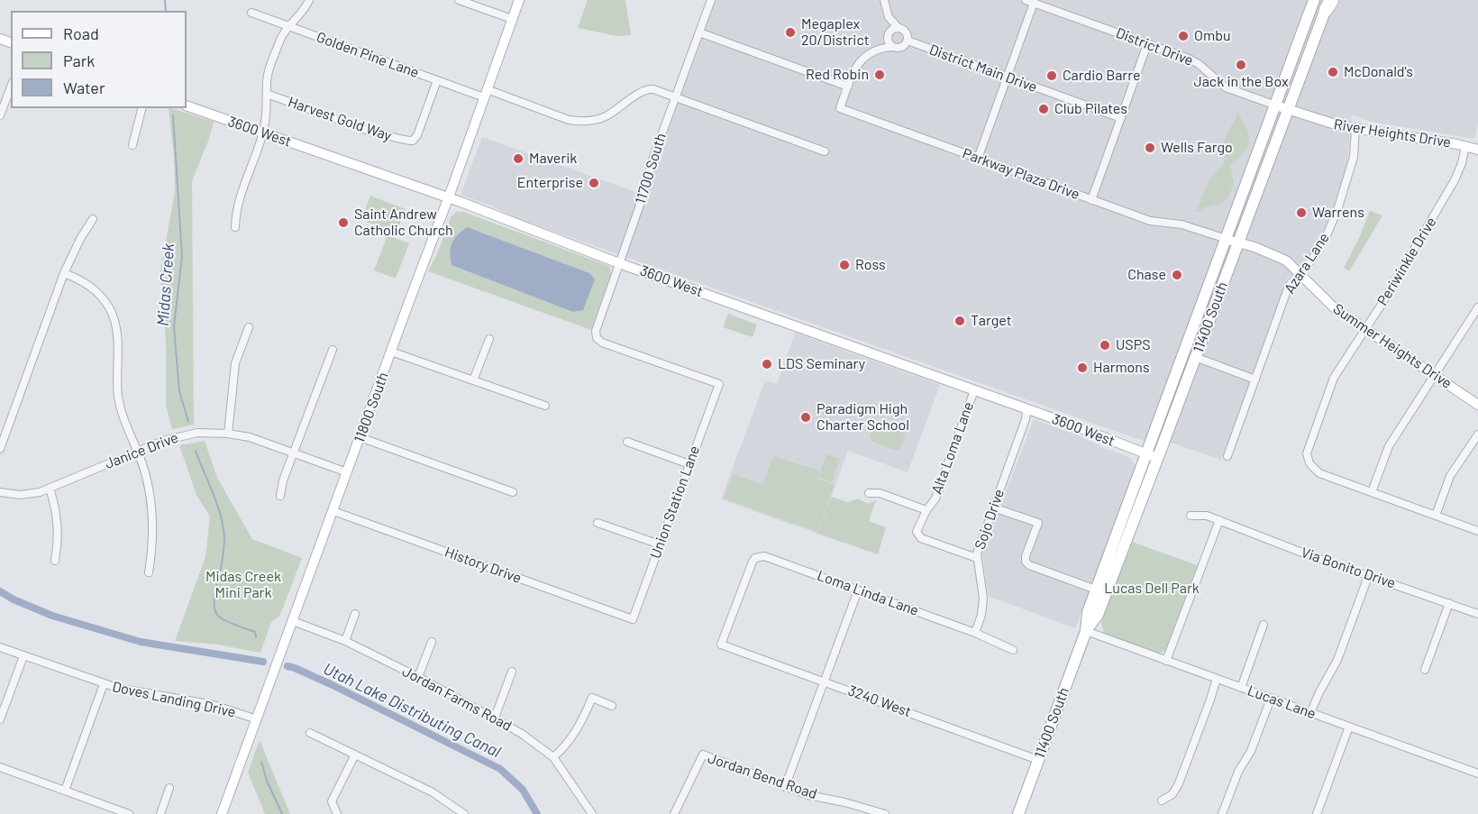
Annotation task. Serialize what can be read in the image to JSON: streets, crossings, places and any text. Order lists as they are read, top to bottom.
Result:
{
  "streets": {
    "main road": [
      "3600 West",
      "River Heights Drive",
      "11400 South",
      "Summer Heights Drive",
      "11800 South"
    ],
    "street": [
      "District Drive",
      "Golden Pine Lane",
      "District Main Drive",
      "Harvest Gold Way",
      "11700 South",
      "Parkway Plaza Drive",
      "Periwinkle Drive",
      "Azara Lane",
      "Alta Loma Lane",
      "Janice Drive",
      "Union Station Lane",
      "Sojo Drive",
      "History Drive",
      "Via Bonito Drive",
      "Loma Linda Lane",
      "Jordan Farms Road",
      "Doves Landing Drive",
      "3240 West",
      "Lucas Lane",
      "Jordan Bend Road"
    ]
  },
  "crossings": [
    ["District Drive", "River Heights Drive"],
    ["District Drive", "11400 South"],
    ["Golden Pine Lane", "Harvest Gold Way"],
    ["Golden Pine Lane", "11700 South"],
    ["Golden Pine Lane", "11800 South"],
    ["District Main Drive", "Parkway Plaza Drive"],
    ["3600 West", "11700 South"],
    ["3600 West", "11400 South"],
    ["3600 West", "11800 South"],
    ["3600 West", "Alta Loma Lane"],
    ["3600 West", "Sojo Drive"],
    ["River Heights Drive", "Periwinkle Drive"],
    ["River Heights Drive", "Azara Lane"],
    ["River Heights Drive", "11400 South"],
    ["11700 South", "Union Station Lane"],
    ["Parkway Plaza Drive", "11400 South"],
    ["Parkway Plaza Drive", "Summer Heights Drive"],
    ["Periwinkle Drive", "Summer Heights Drive"],
    ["Azara Lane", "Summer Heights Drive"],
    ["11400 South", "Summer Heights Drive"],
    ["11400 South", "3240 West"],
    ["11400 South", "Lucas Lane"],
    ["11800 South", "Janice Drive"],
    ["11800 South", "History Drive"],
    ["11800 South", "Jordan Farms Road"],
    ["11800 South", "Doves Landing Drive"],
    ["Alta Loma Lane", "Sojo Drive"],
    ["Union Station Lane", "History Drive"],
    ["Sojo Drive", "Loma Linda Lane"],
    ["Loma Linda Lane", "3240 West"]
  ],
  "water": ["Midas Creek", "Utah Lake Distributing Canal"],
  "parks": ["Midas Creek Mini Park", "Lucas Dell Park"],
  "places": [
    "Megaplex 20/District",
    "Ombu",
    "Jack in the Box",
    "McDonald's",
    "Red Robin",
    "Cardio Barre",
    "Club Pilates",
    "Wells Fargo",
    "Maverik",
    "Enterprise",
    "Warrens",
    "Saint Andrew Catholic Church",
    "Ross",
    "Chase",
    "Target",
    "USPS",
    "LDS Seminary",
    "Harmons",
    "Paradigm High Charter School"
  ],
  "legend": ["Road", "Park", "Water"]
}
